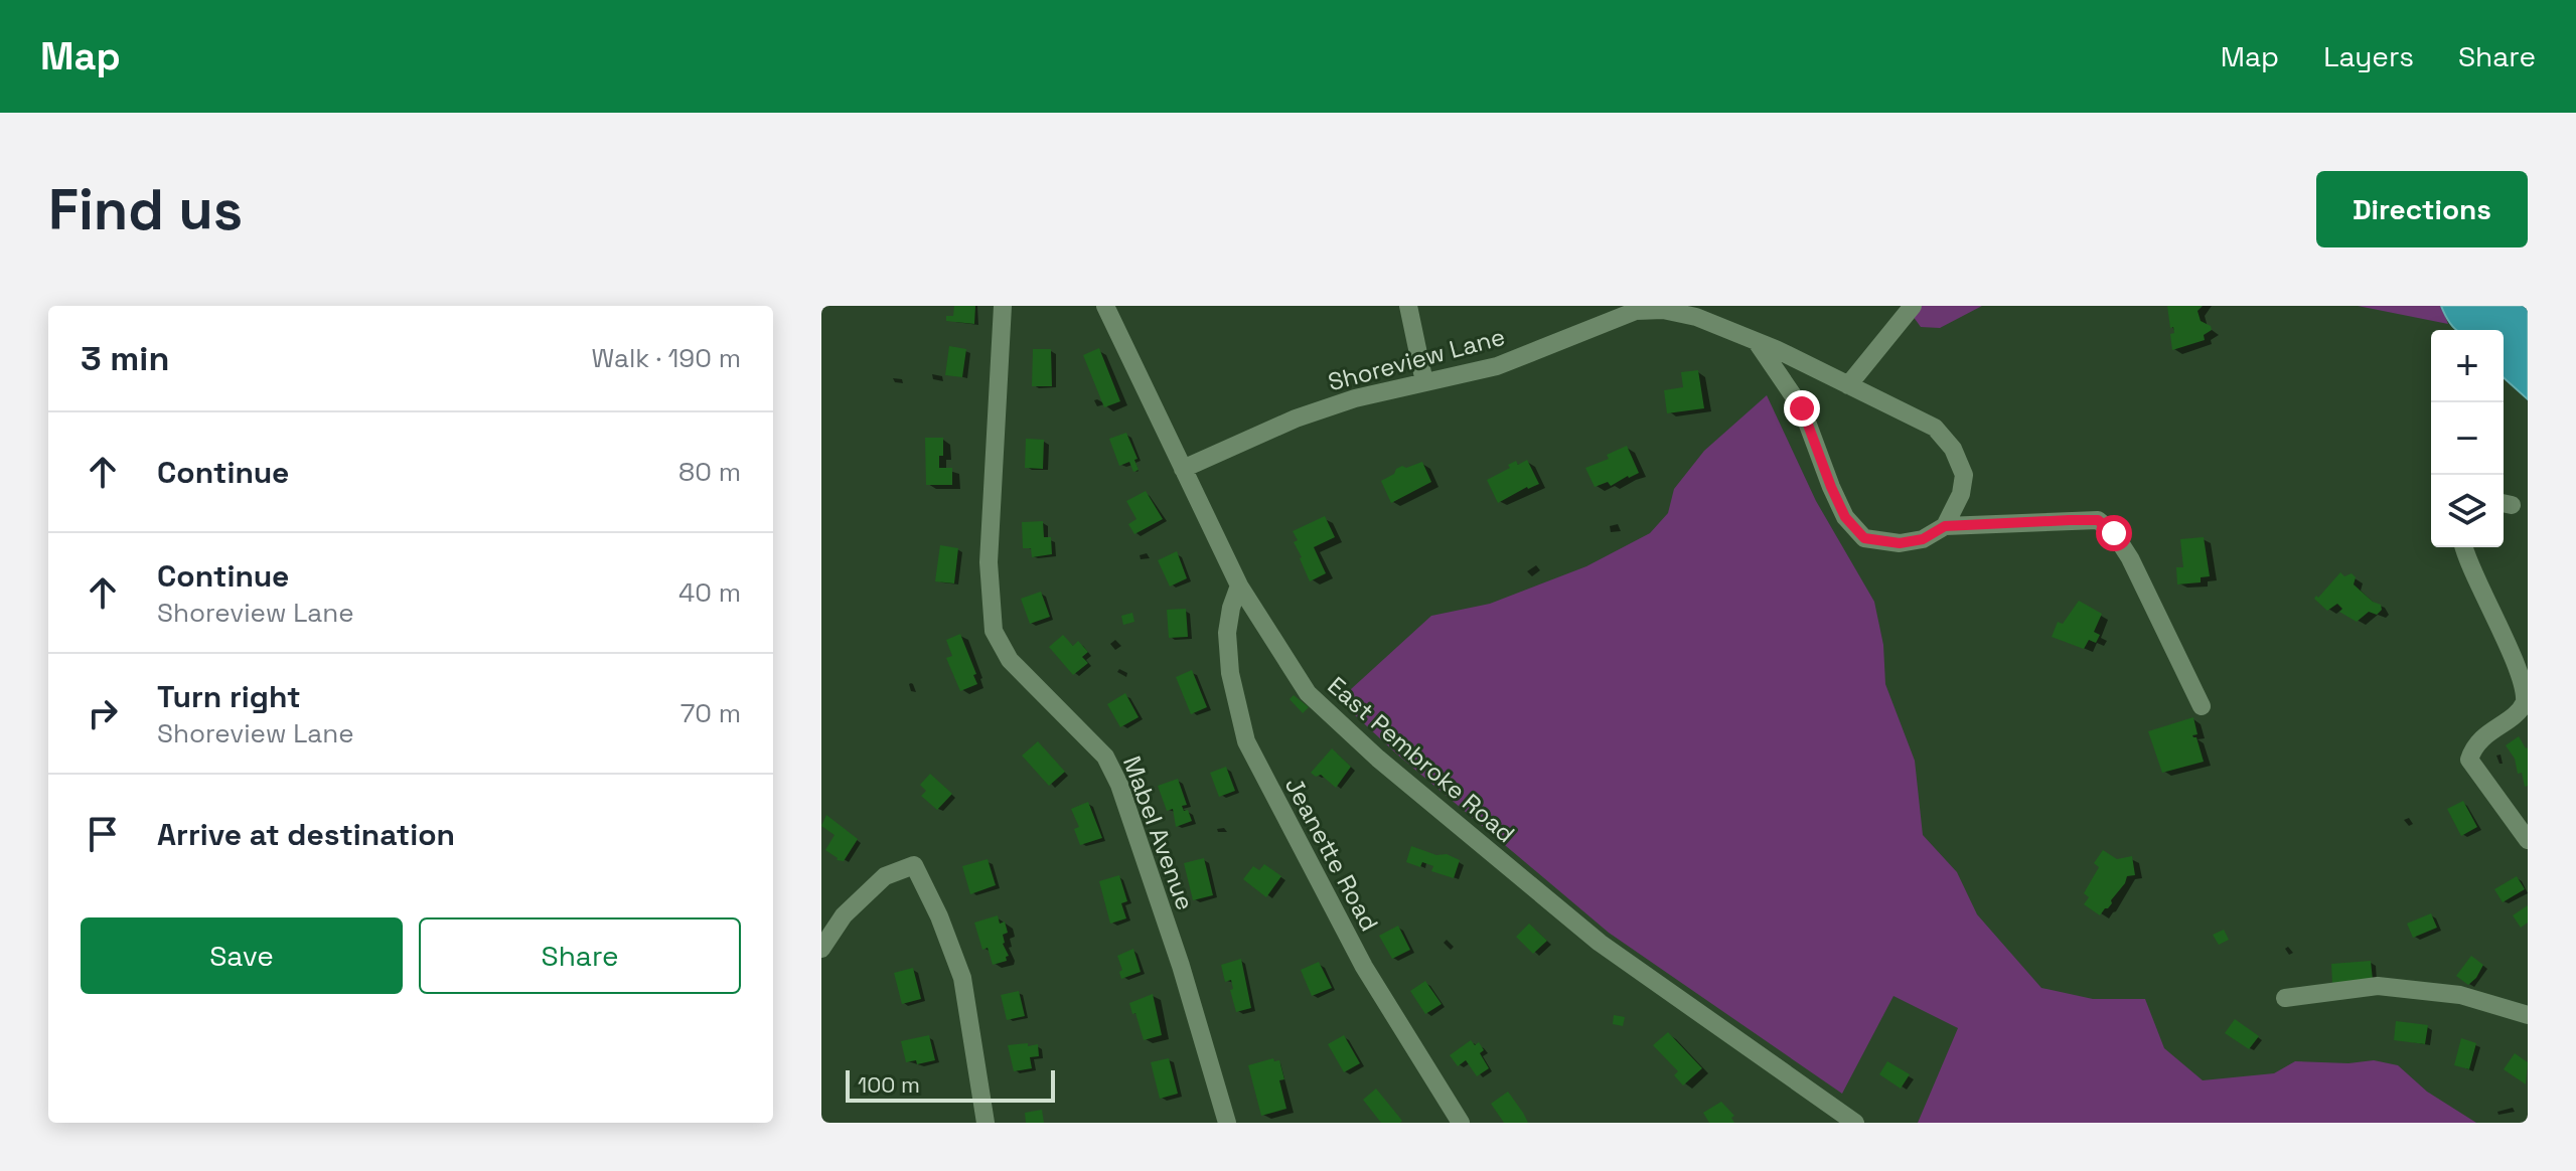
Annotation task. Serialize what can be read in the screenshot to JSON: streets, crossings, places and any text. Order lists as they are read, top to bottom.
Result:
{
  "streets": {
    "street": [
      "Shoreview Lane",
      "East Pembroke Road",
      "Mabel Avenue",
      "Jeanette Road"
    ]
  },
  "crossings": [
    ["Shoreview Lane", "East Pembroke Road"],
    ["East Pembroke Road", "Jeanette Road"]
  ],
  "scale_bar": "100 m",
  "page": {
    "header": "Map",
    "nav": ["Map", "Layers", "Share"],
    "buttons": [
      "Directions",
      ["Save", "Share"]
    ],
    "title": "Find us",
    "heading": ["3 min", "Walk · 190 m"],
    "map_buttons": ["+", "−"],
    "list": [
      ["Continue", "80 m"],
      ["Continue", "Shoreview Lane", "40 m"],
      ["Turn right", "Shoreview Lane", "70 m"],
      "Arrive at destination"
    ],
    "scale": "100 m"
  }
}
